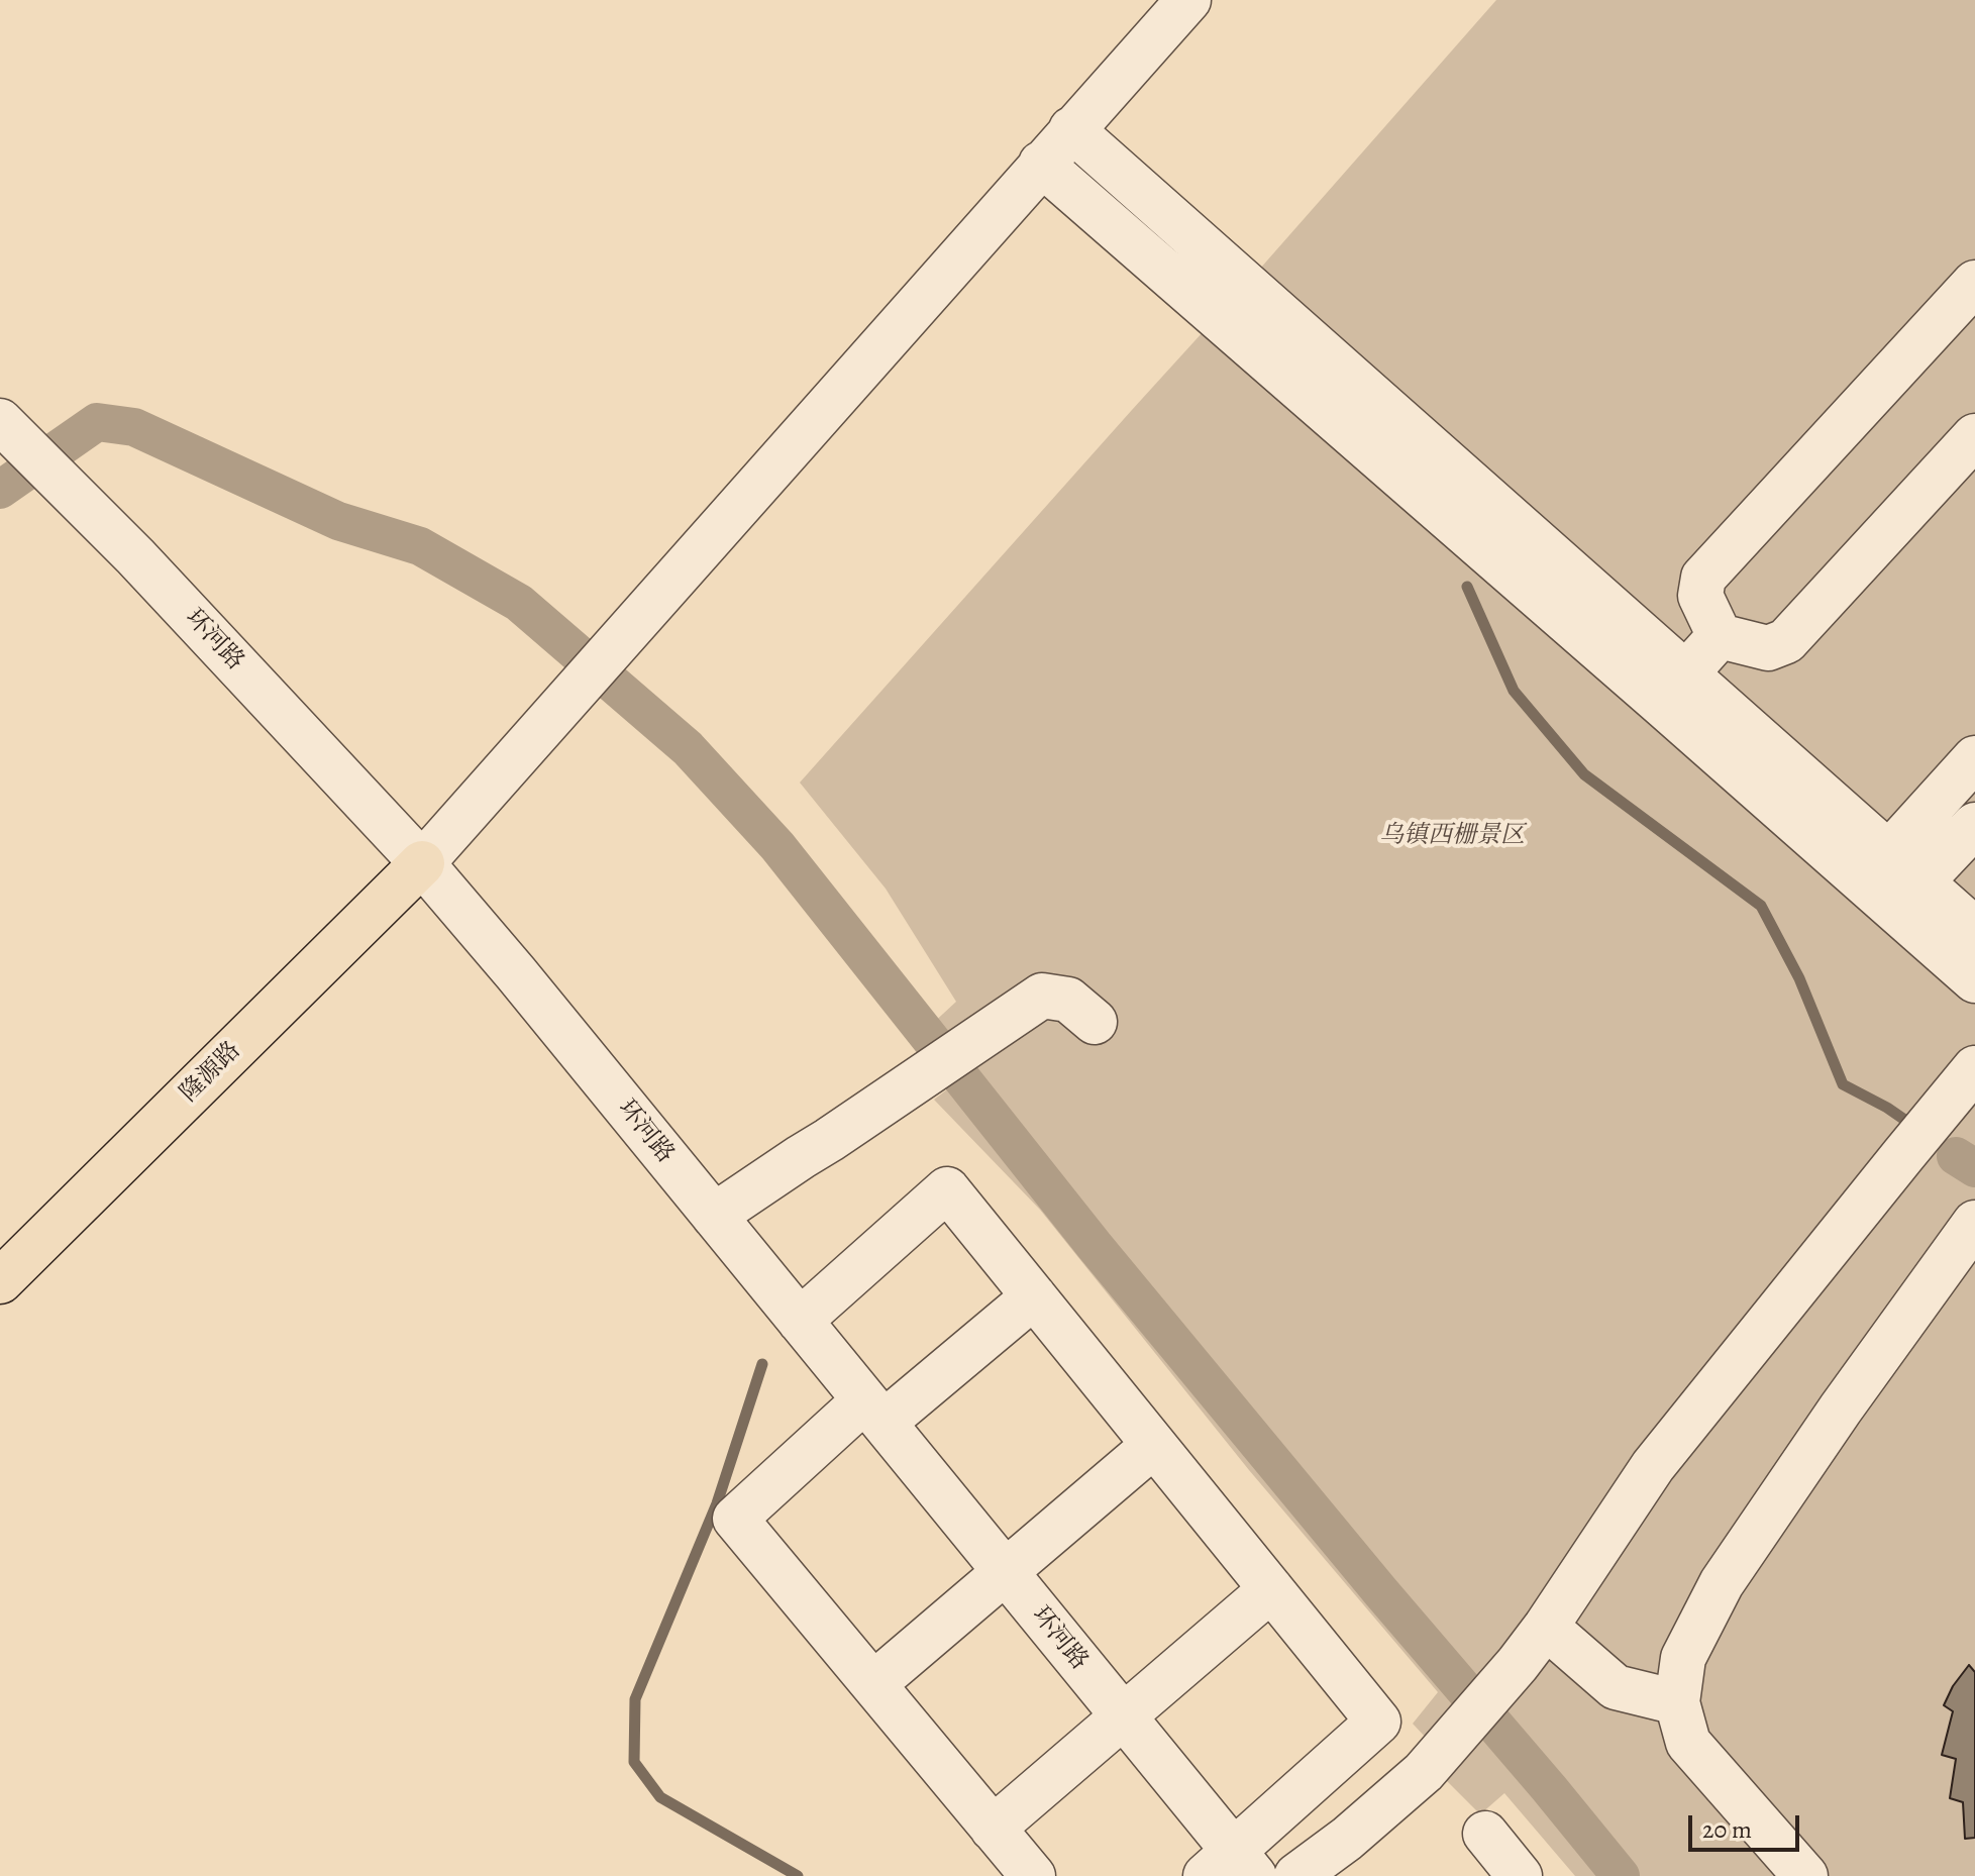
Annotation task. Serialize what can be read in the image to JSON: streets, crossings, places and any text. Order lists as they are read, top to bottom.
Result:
{
  "streets": {
    "main road": ["隆源路"],
    "street": ["环河路"]
  },
  "crossings": [
    ["环河路", "隆源路"]
  ],
  "parks": ["乌镇西栅景区"],
  "scale_bar": "20 m"
}
